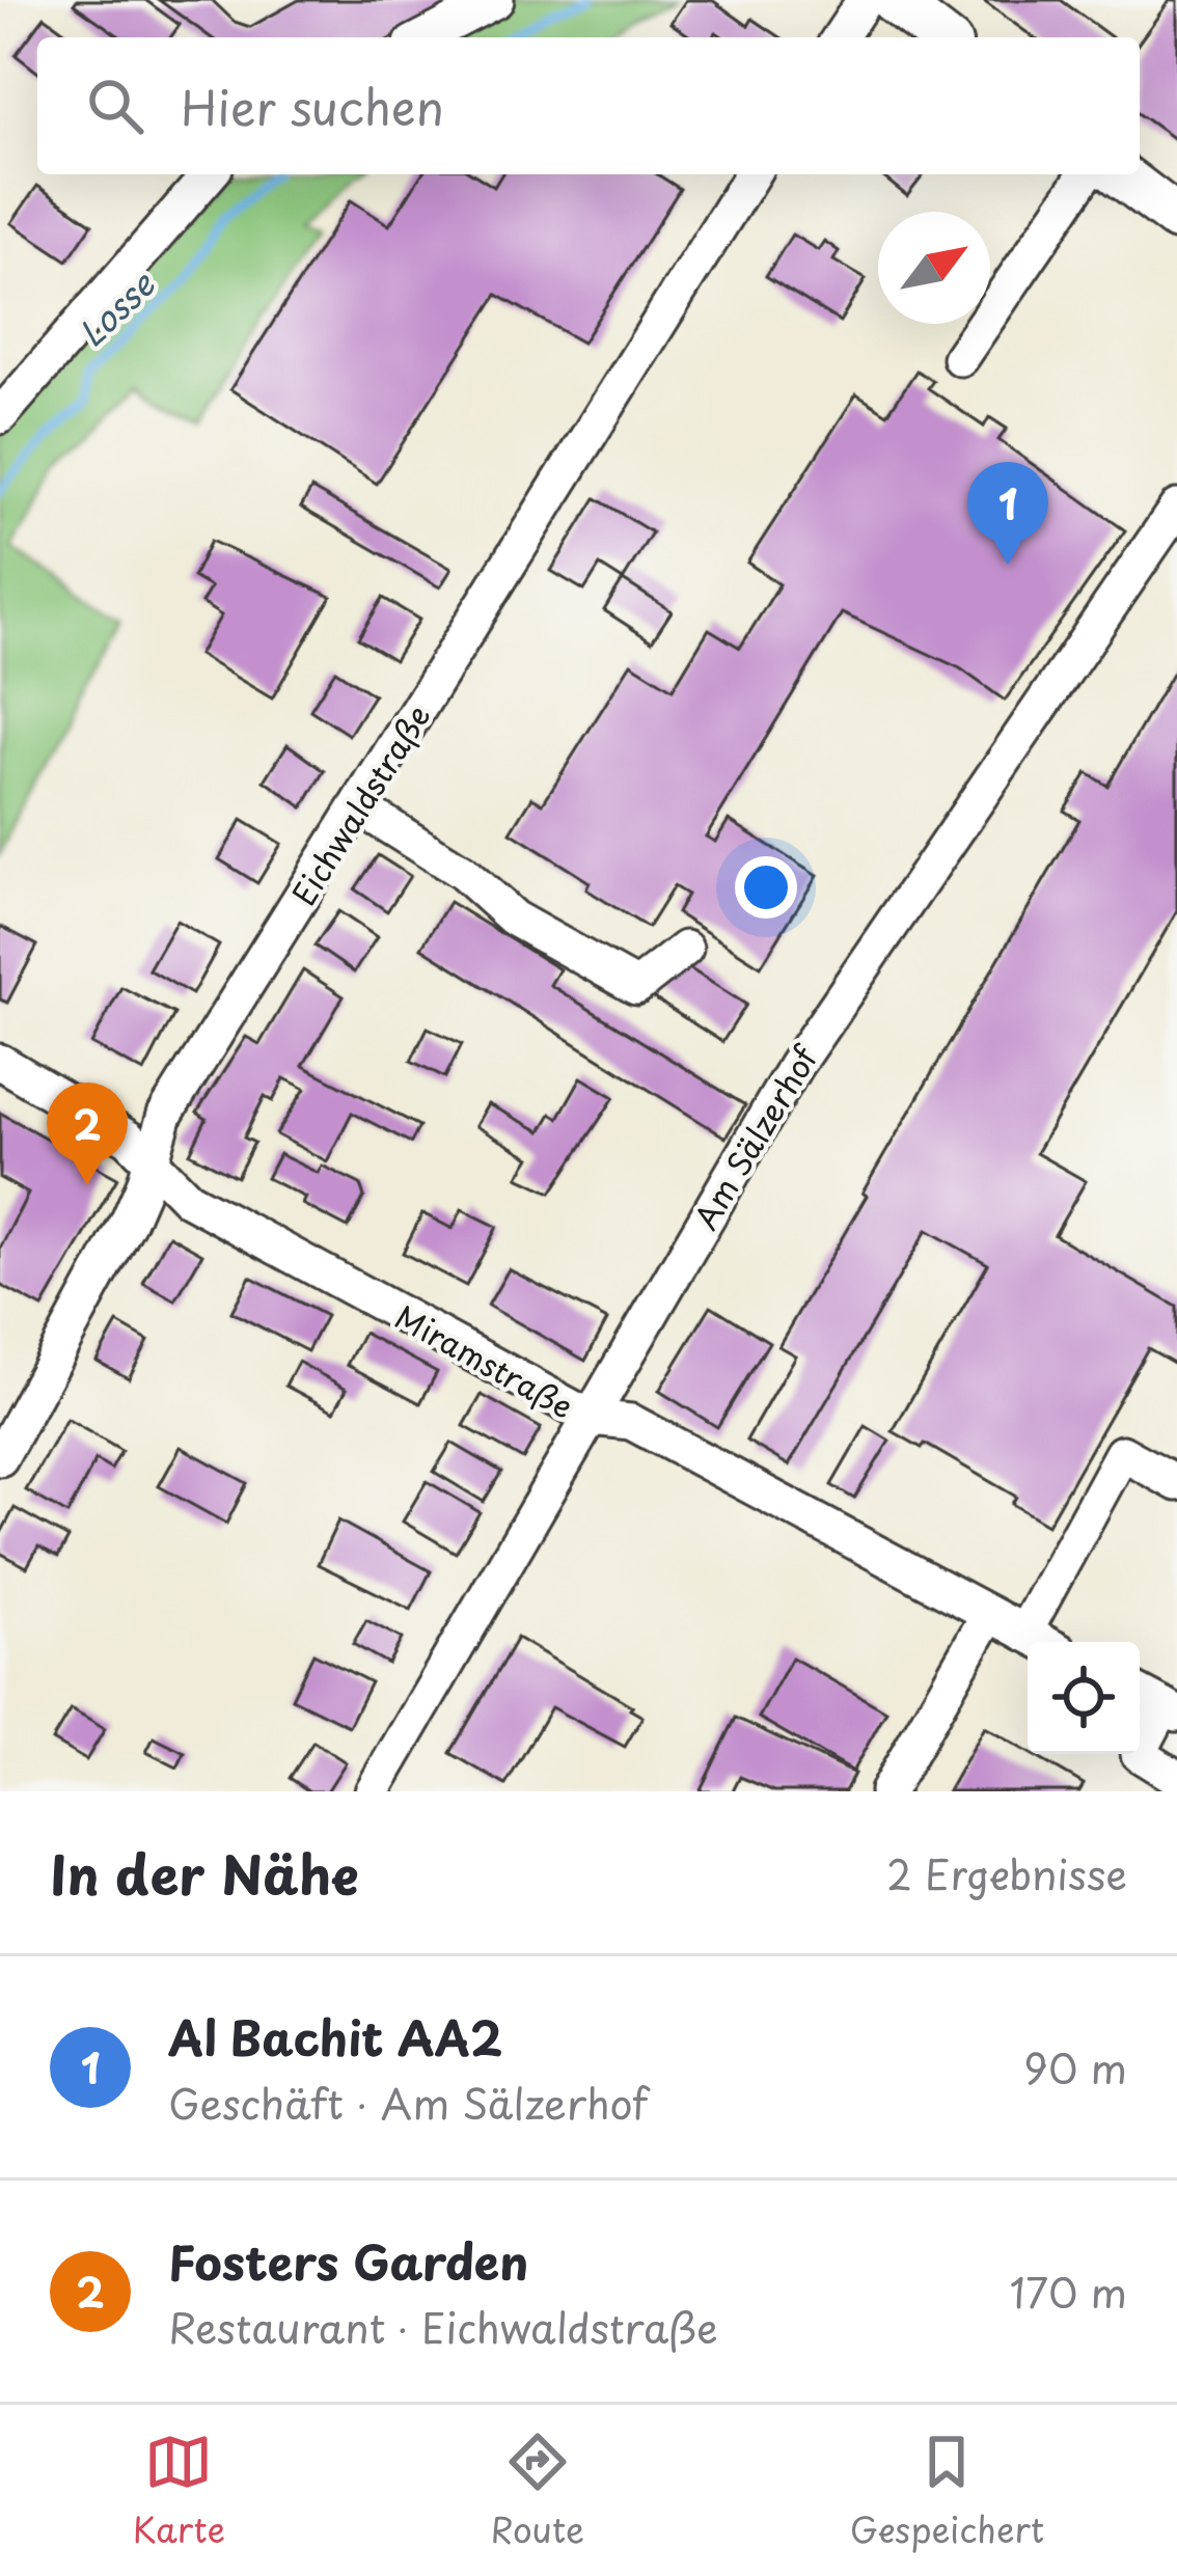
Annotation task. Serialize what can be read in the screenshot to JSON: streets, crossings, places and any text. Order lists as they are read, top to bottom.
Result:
{
  "streets": {
    "street": ["Eichwaldstraße", "Am Sälzerhof", "Miramstraße"]
  },
  "crossings": [
    ["Eichwaldstraße", "Miramstraße"],
    ["Am Sälzerhof", "Miramstraße"]
  ],
  "water": ["Losse"],
  "north": "top right",
  "page": {
    "search": "Hier suchen",
    "pins": ["1", "2"],
    "heading": ["In der Nähe", "2 Ergebnisse"],
    "list": [
      {
        "mark": "1",
        "name": "Al Bachit AA2",
        "note": "Geschäft · Am Sälzerhof",
        "value": "90 m"
      },
      {
        "mark": "2",
        "name": "Fosters Garden",
        "note": "Restaurant · Eichwaldstraße",
        "value": "170 m"
      }
    ],
    "nav": ["Karte", "Route", "Gespeichert"]
  }
}
